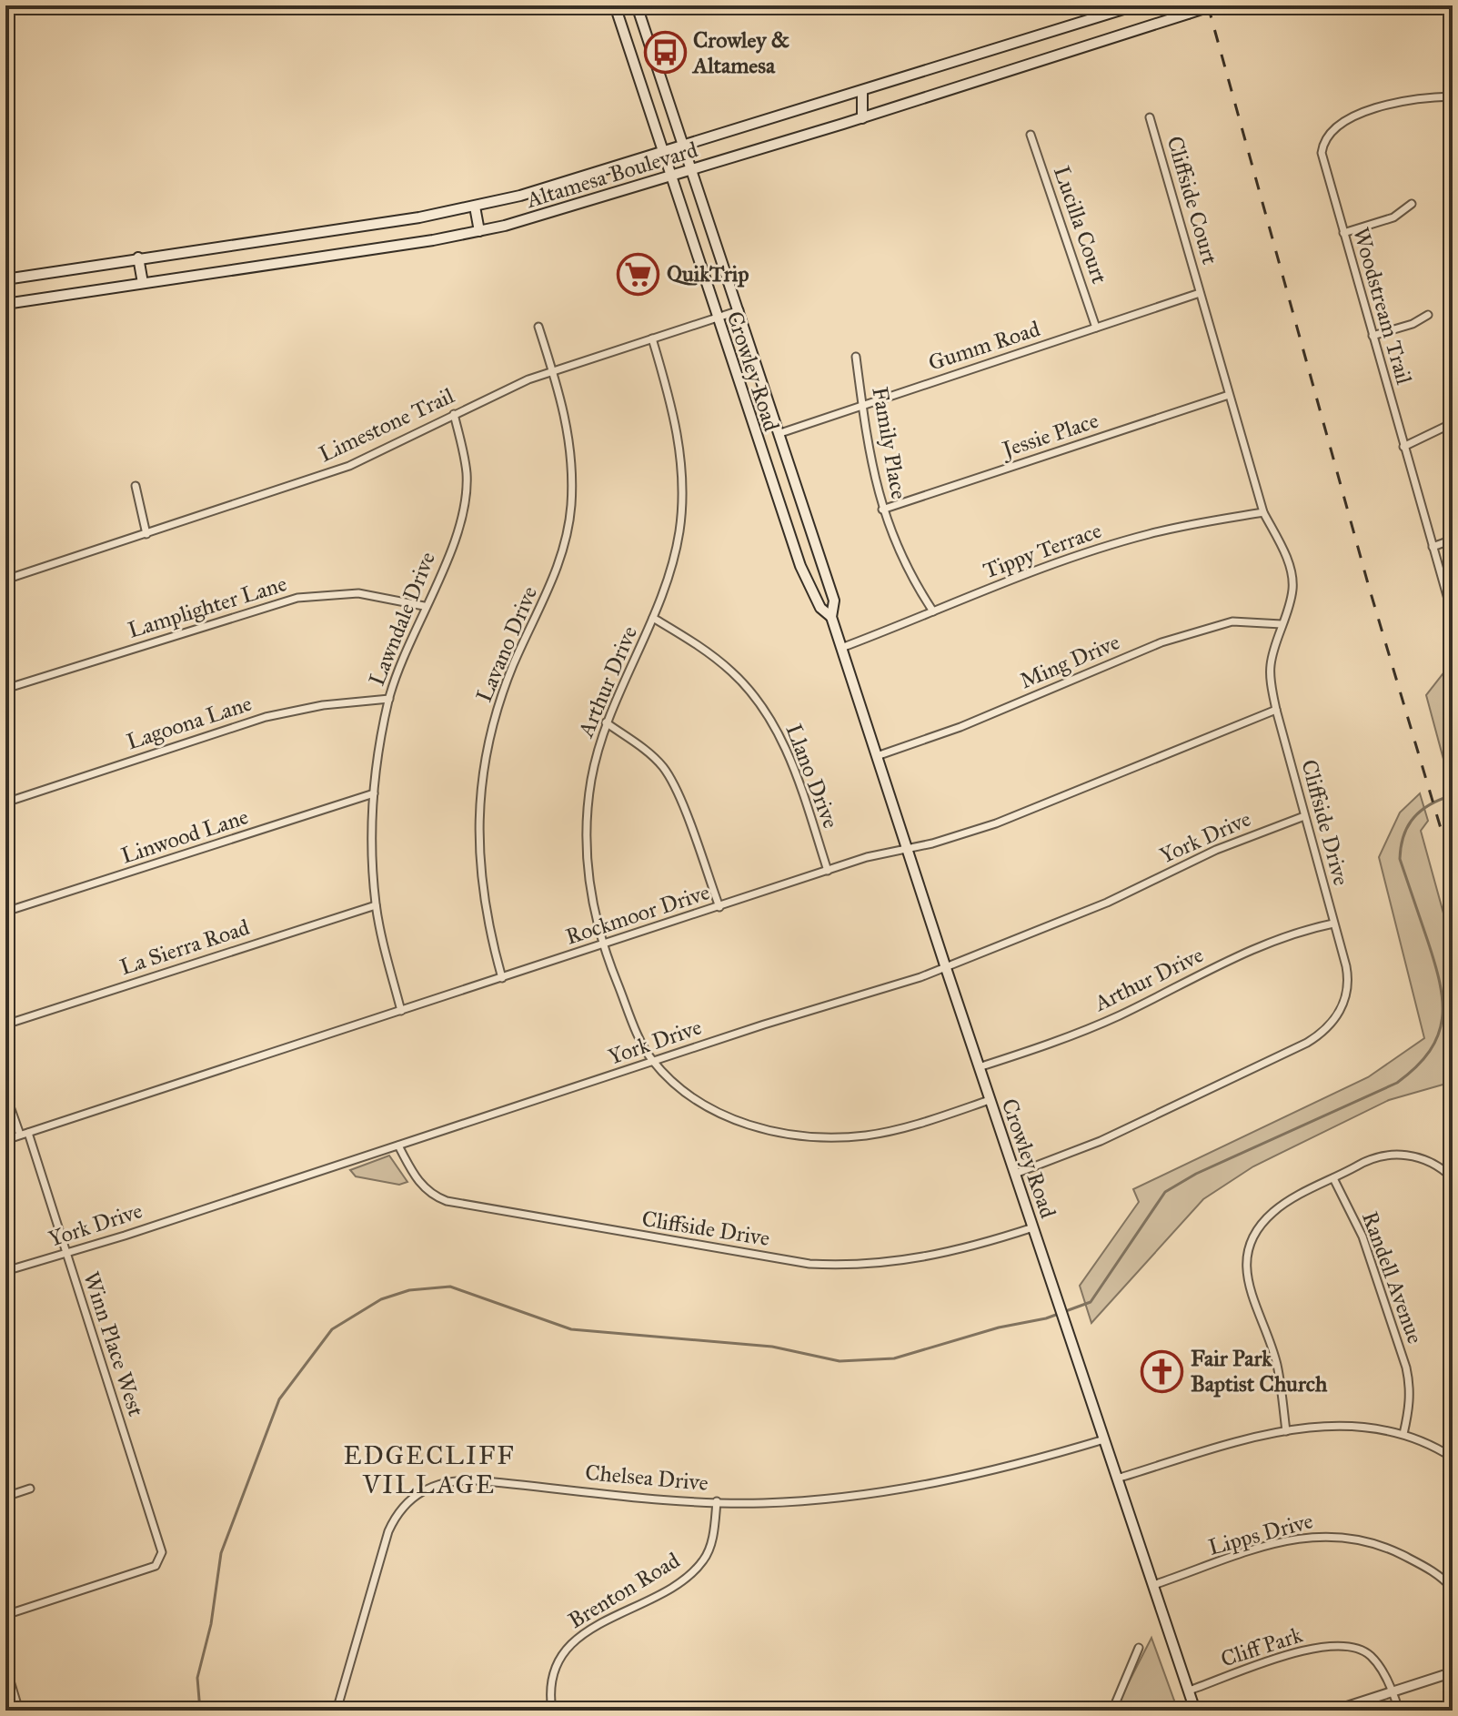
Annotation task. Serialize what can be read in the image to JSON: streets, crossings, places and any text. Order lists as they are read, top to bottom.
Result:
{
  "streets": {
    "main road": ["Altamesa Boulevard", "Crowley Road"],
    "street": [
      "Cliffside Court",
      "Lucilla Court",
      "Woodstream Trail",
      "Gumm Road",
      "Limestone Trail",
      "Jessie Place",
      "Family Place",
      "Tippy Terrace",
      "Lamplighter Lane",
      "Lawndale Drive",
      "Lavano Drive",
      "Ming Drive",
      "Arthur Drive",
      "Lagoona Lane",
      "Llano Drive",
      "Cliffside Drive",
      "Linwood Lane",
      "York Drive",
      "Rockmoor Drive",
      "La Sierra Road",
      "Randell Avenue",
      "Winn Place West",
      "Chelsea Drive",
      "Lipps Drive",
      "Brenton Road",
      "Cliff Park"
    ]
  },
  "crossings": [
    ["Altamesa Boulevard", "Crowley Road"],
    ["Cliffside Court", "Gumm Road"],
    ["Cliffside Court", "Cliffside Drive"],
    ["Lucilla Court", "Gumm Road"],
    ["Gumm Road", "Crowley Road"],
    ["Gumm Road", "Family Place"],
    ["Gumm Road", "Cliffside Drive"],
    ["Crowley Road", "Limestone Trail"],
    ["Crowley Road", "Tippy Terrace"],
    ["Crowley Road", "Ming Drive"],
    ["Crowley Road", "Arthur Drive"],
    ["Crowley Road", "Cliffside Drive"],
    ["Crowley Road", "York Drive"],
    ["Crowley Road", "Rockmoor Drive"],
    ["Crowley Road", "Chelsea Drive"],
    ["Crowley Road", "Lipps Drive"],
    ["Crowley Road", "Cliff Park"],
    ["Limestone Trail", "Lawndale Drive"],
    ["Limestone Trail", "Lavano Drive"],
    ["Limestone Trail", "Arthur Drive"],
    ["Jessie Place", "Family Place"],
    ["Jessie Place", "Cliffside Drive"],
    ["Family Place", "Tippy Terrace"],
    ["Tippy Terrace", "Cliffside Drive"],
    ["Lamplighter Lane", "Lawndale Drive"],
    ["Lawndale Drive", "Lagoona Lane"],
    ["Lawndale Drive", "Linwood Lane"],
    ["Lawndale Drive", "Rockmoor Drive"],
    ["Lawndale Drive", "La Sierra Road"],
    ["Lavano Drive", "Rockmoor Drive"],
    ["Ming Drive", "Cliffside Drive"],
    ["Arthur Drive", "Llano Drive"],
    ["Arthur Drive", "Cliffside Drive"],
    ["Arthur Drive", "York Drive"],
    ["Arthur Drive", "Rockmoor Drive"],
    ["Llano Drive", "Rockmoor Drive"],
    ["Cliffside Drive", "York Drive"],
    ["Cliffside Drive", "Rockmoor Drive"],
    ["York Drive", "Winn Place West"],
    ["Rockmoor Drive", "Winn Place West"],
    ["Chelsea Drive", "Brenton Road"]
  ],
  "districts": ["EDGECLIFF VILLAGE"],
  "places": {
    "bus stop": ["Crowley & Altamesa"],
    "supermarket": ["QuikTrip"],
    "church": ["Fair Park Baptist Church"]
  }
}
